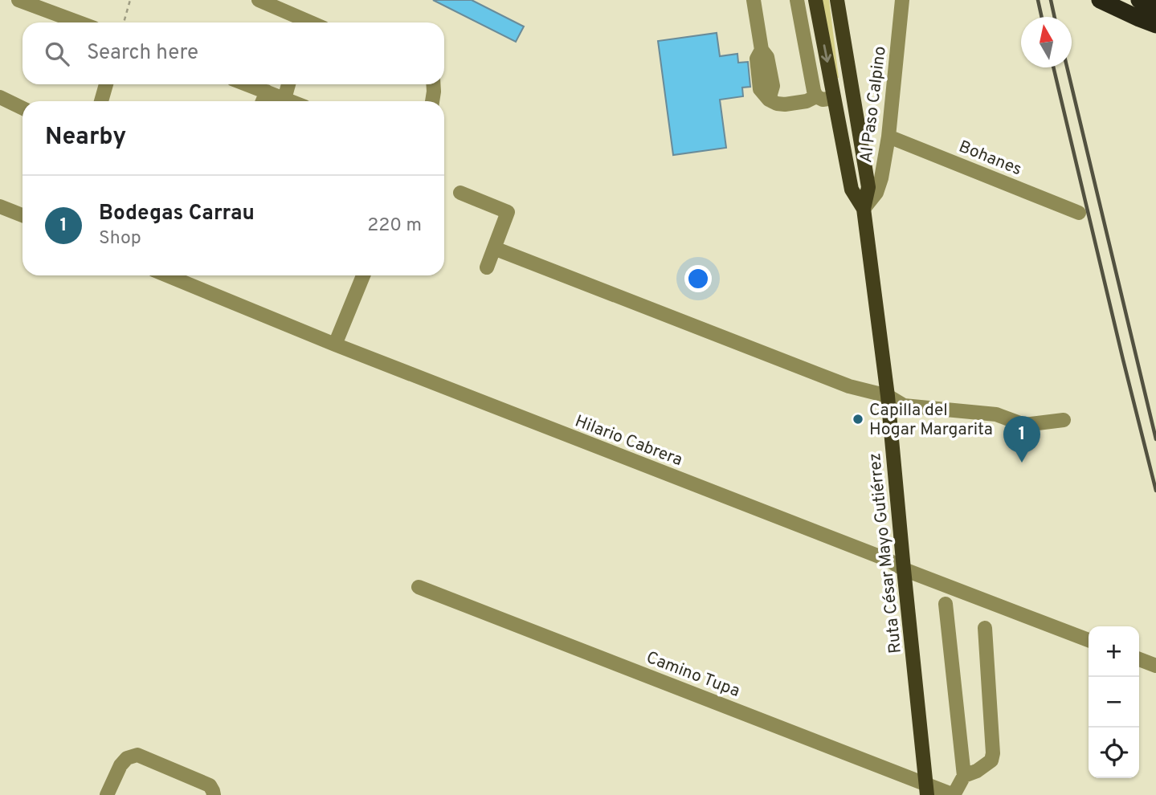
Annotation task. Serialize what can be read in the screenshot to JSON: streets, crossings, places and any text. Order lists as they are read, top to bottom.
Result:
{
  "streets": {
    "main road": ["Ruta César Mayo Gutiérrez"],
    "street": [
      "Al Paso Calpino",
      "Bohanes",
      "Hilario Cabrera",
      "Camino Tupa"
    ]
  },
  "crossings": [
    ["Al Paso Calpino", "Bohanes"],
    ["Al Paso Calpino", "Ruta César Mayo Gutiérrez"],
    ["Hilario Cabrera", "Ruta César Mayo Gutiérrez"],
    ["Ruta César Mayo Gutiérrez", "Camino Tupa"]
  ],
  "places": ["Capilla del Hogar Margarita"],
  "north": "top",
  "page": {
    "search": "Search here",
    "heading": "Nearby",
    "list": [
      {
        "mark": "1",
        "name": "Bodegas Carrau",
        "note": "Shop",
        "value": "220 m"
      }
    ],
    "pins": "1",
    "map_buttons": ["+", "−"]
  }
}
